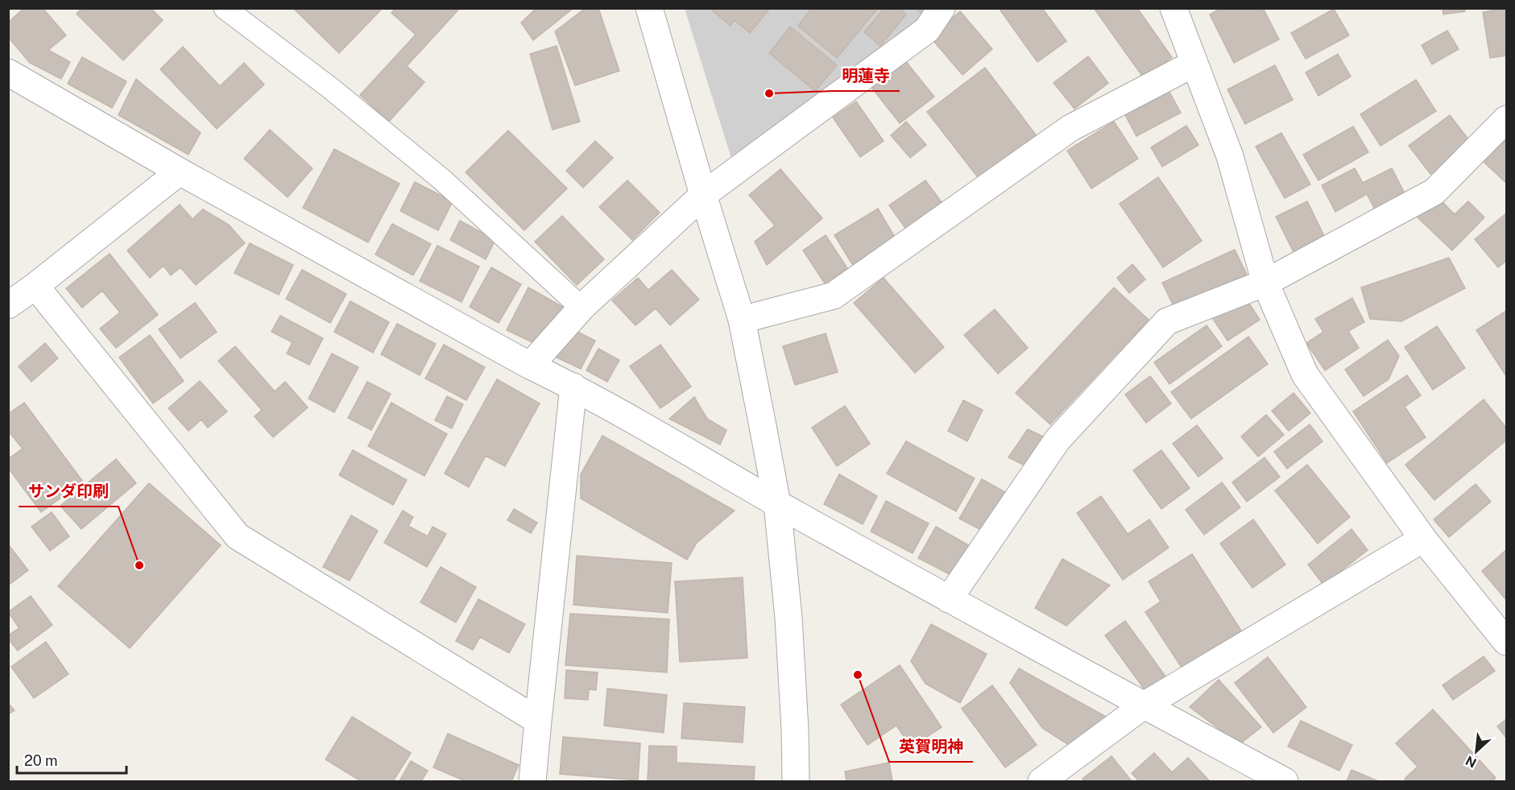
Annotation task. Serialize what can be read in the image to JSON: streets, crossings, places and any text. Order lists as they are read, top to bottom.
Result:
{
  "places": ["明蓮寺", "サンダ印刷", "英賀明神"],
  "scale_bar": "20 m",
  "north": "bottom left"
}
